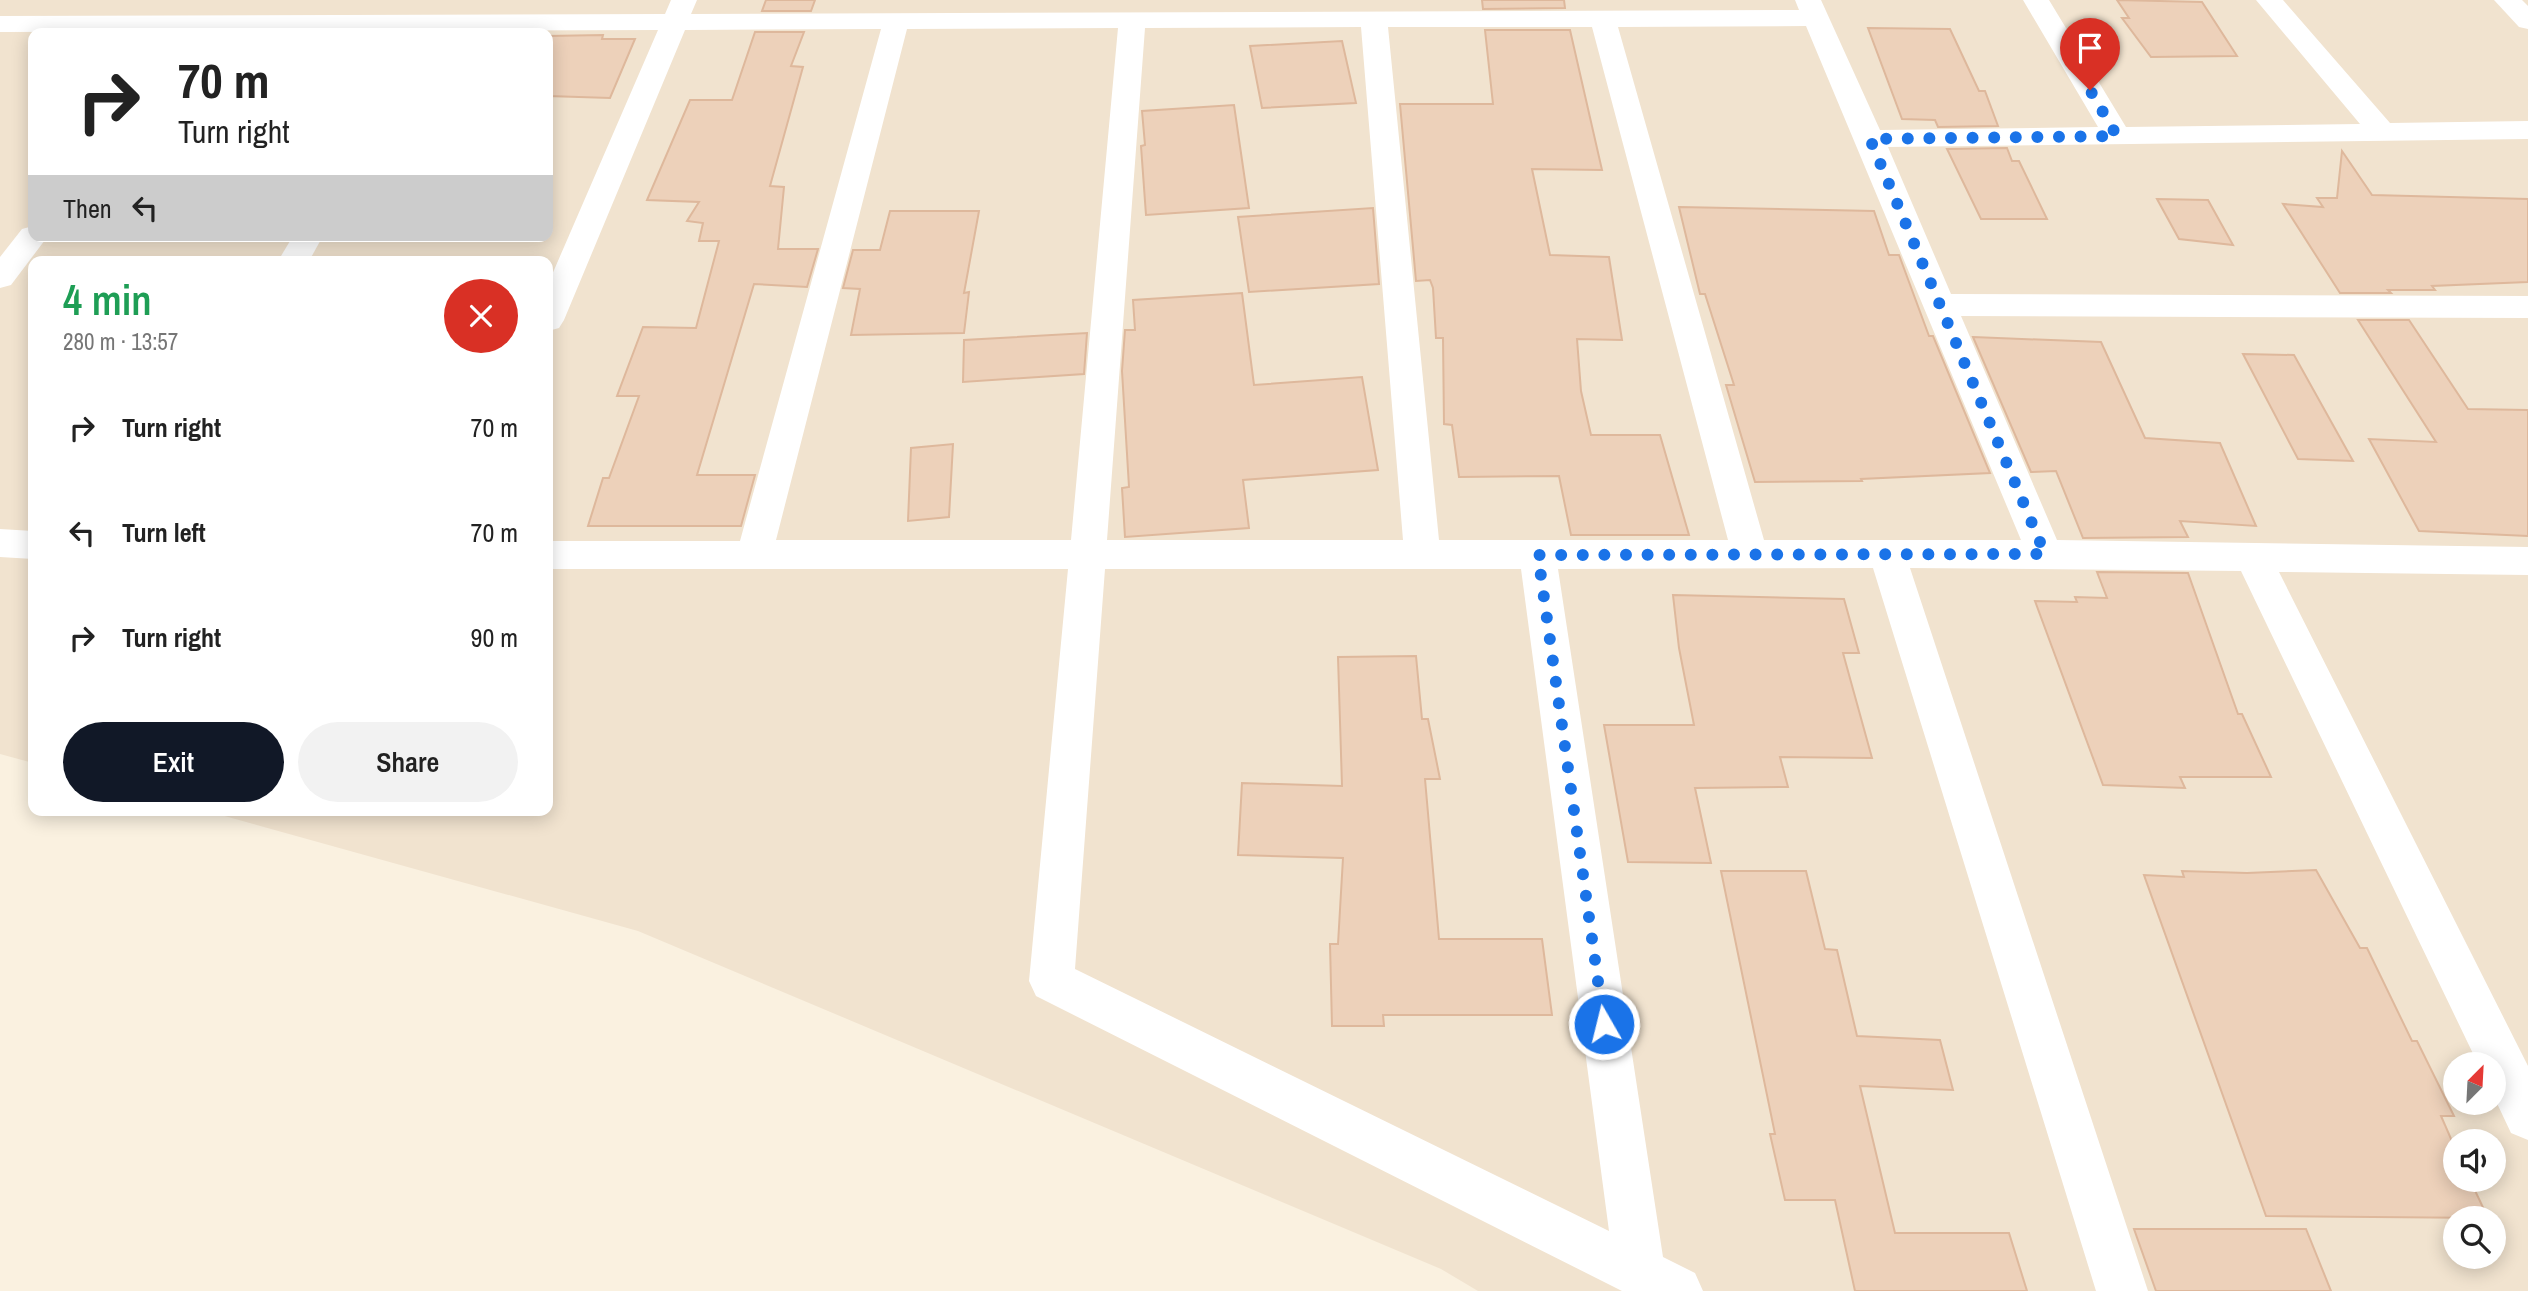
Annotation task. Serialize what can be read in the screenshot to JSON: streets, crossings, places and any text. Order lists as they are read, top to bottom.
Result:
{
  "north": "top right",
  "page": {
    "turn": ["70 m", "Turn right"],
    "then": "Then",
    "heading": ["4 min", "280 m · 13:57"],
    "list": [
      {
        "name": "Turn right",
        "value": "70 m"
      },
      {
        "name": "Turn left",
        "value": "70 m"
      },
      {
        "name": "Turn right",
        "value": "90 m"
      }
    ],
    "buttons": ["Exit", "Share"]
  }
}
